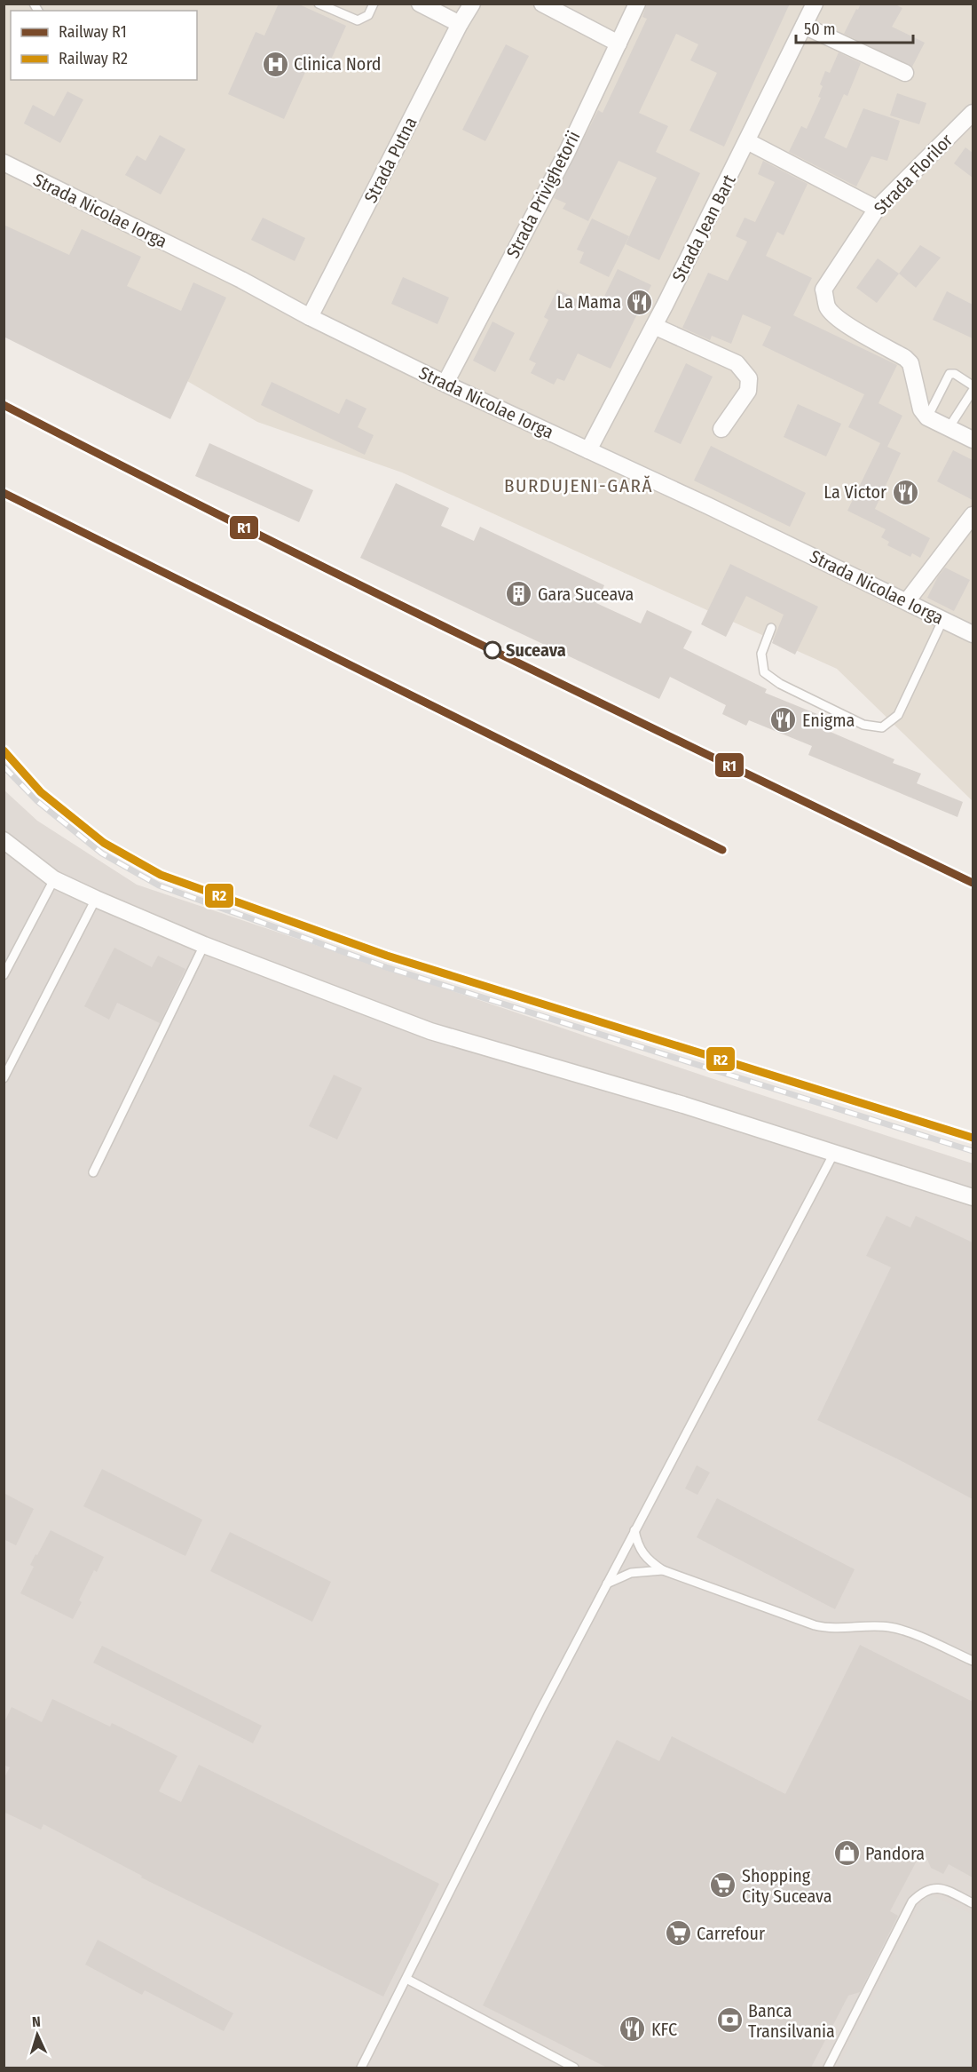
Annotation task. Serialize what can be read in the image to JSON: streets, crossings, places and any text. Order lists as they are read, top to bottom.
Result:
{
  "streets": {
    "street": [
      "Strada Putna",
      "Strada Florilor",
      "Strada Privighetorii",
      "Strada Nicolae Iorga",
      "Strada Jean Bart"
    ]
  },
  "crossings": [
    ["Strada Putna", "Strada Nicolae Iorga"],
    ["Strada Privighetorii", "Strada Nicolae Iorga"],
    ["Strada Nicolae Iorga", "Strada Jean Bart"]
  ],
  "districts": ["BURDUJENI-GARĂ"],
  "places": {
    "hospital": ["Clinica Nord"],
    "restaurant": [
      "La Mama",
      "La Victor",
      "Enigma",
      "KFC"
    ],
    "building": ["Gara Suceava"],
    "other": ["Suceava"],
    "shop": ["Pandora"],
    "supermarket": ["Shopping City Suceava", "Carrefour"],
    "bank": ["Banca Transilvania"]
  },
  "lines": ["rail line R1", "rail line R2"],
  "legend": ["Railway R1", "Railway R2"],
  "scale_bar": "50 m",
  "north": "top"
}
